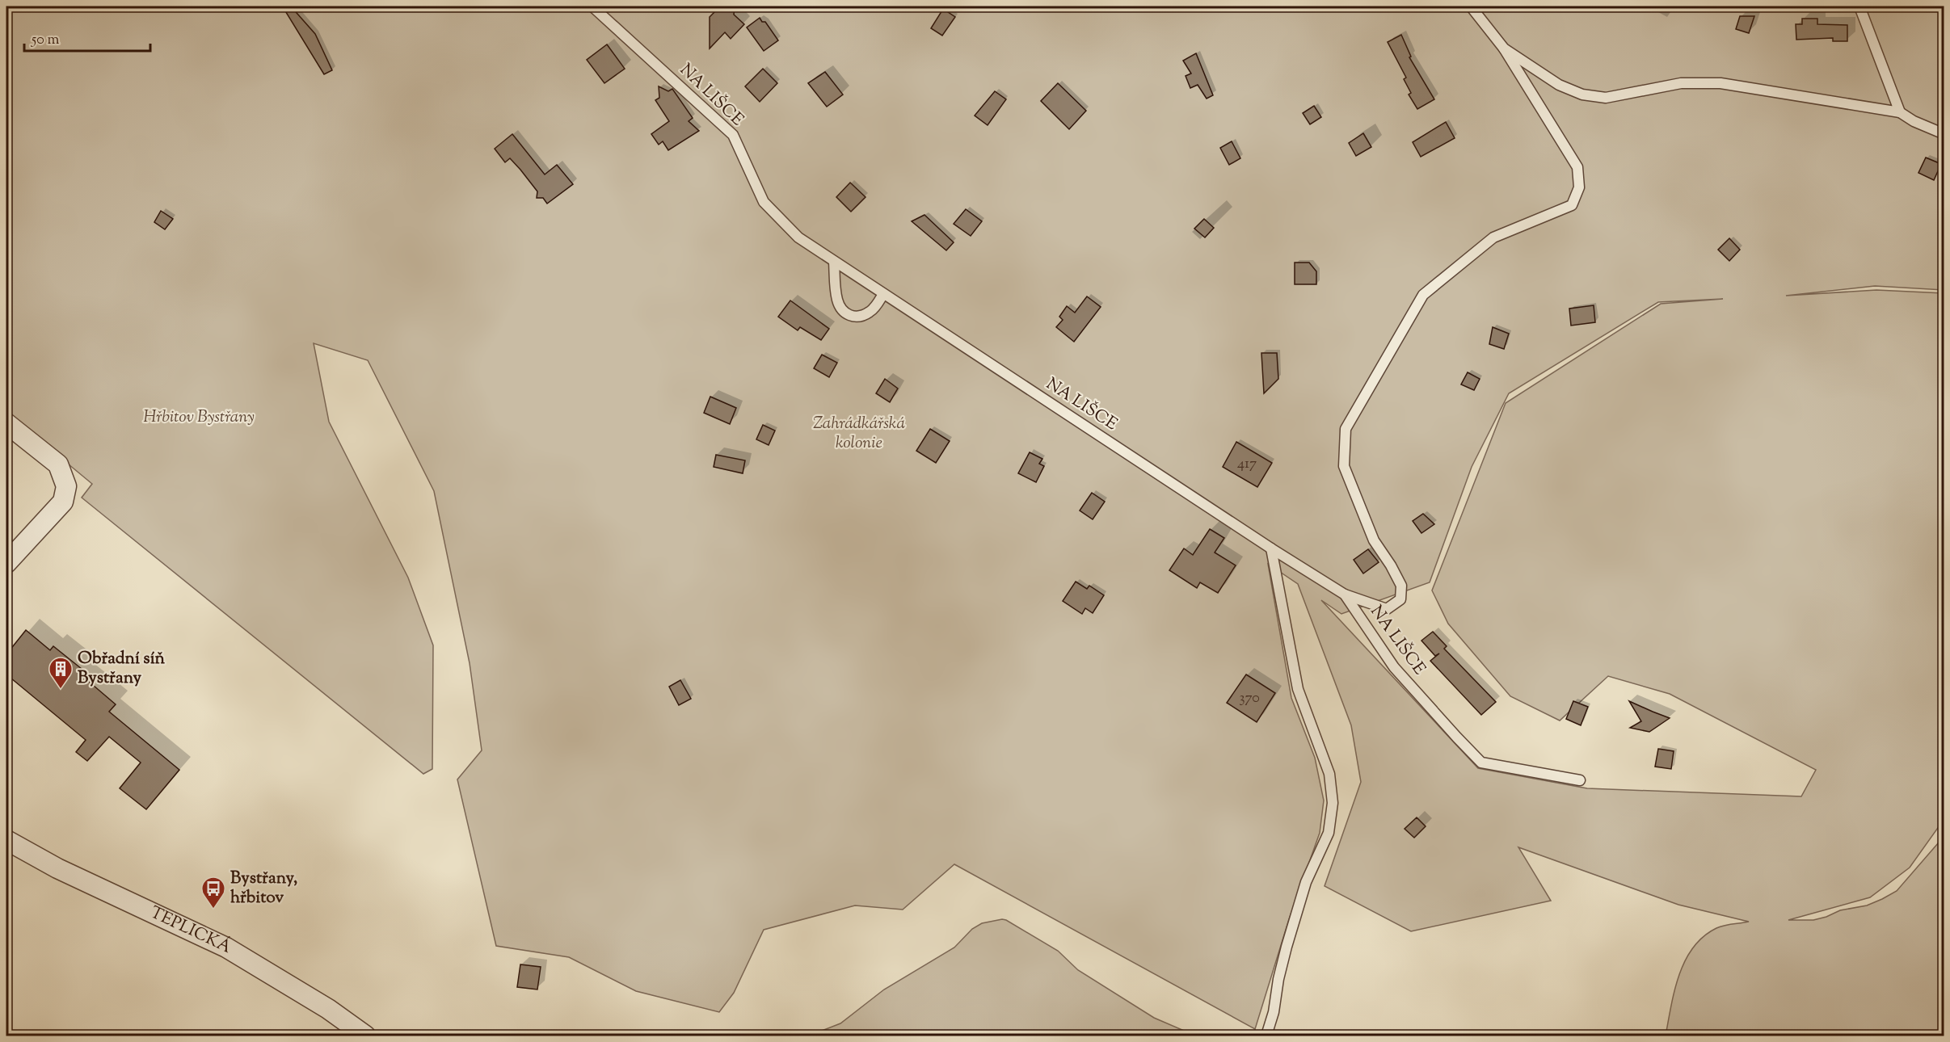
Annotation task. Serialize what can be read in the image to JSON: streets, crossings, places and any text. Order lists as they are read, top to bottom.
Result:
{
  "streets": {
    "street": ["TEPLICKÁ"],
    "lane": ["NA LIŠCE"]
  },
  "parks": ["Hřbitov Bystřany", "Zahrádkářská kolonie"],
  "places": {
    "building": ["Obřadní síň Bystřany"],
    "bus stop": ["Bystřany, hřbitov"]
  },
  "house_numbers": ["417", "370"],
  "scale_bar": "50 m"
}
